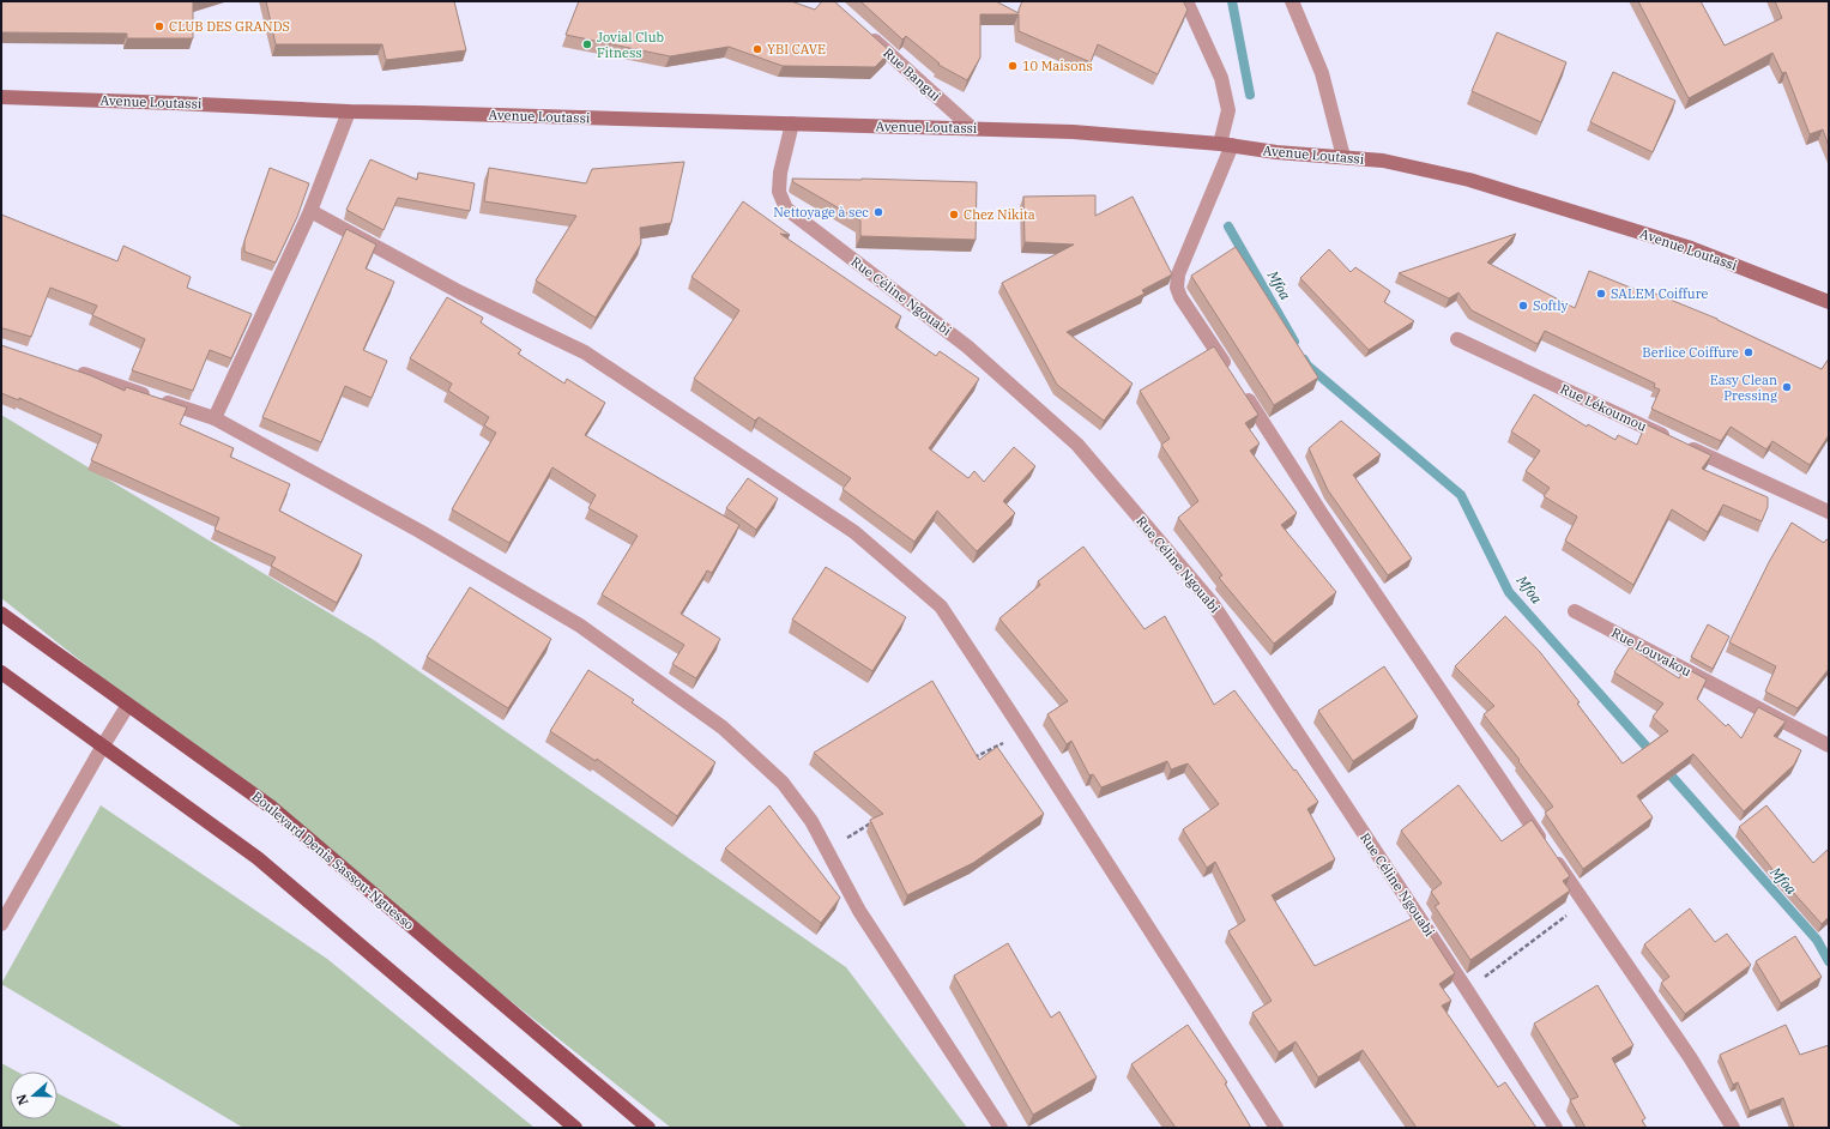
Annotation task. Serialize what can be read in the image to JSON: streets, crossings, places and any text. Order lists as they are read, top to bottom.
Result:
{
  "streets": {
    "main road": ["Avenue Loutassi", "Boulevard Denis Sassou-Nguesso"],
    "street": [
      "Rue Bangui",
      "Rue Céline Ngouabi",
      "Rue Lékoumou",
      "Rue Louvakou"
    ]
  },
  "crossings": [
    ["Rue Bangui", "Avenue Loutassi"],
    ["Avenue Loutassi", "Rue Céline Ngouabi"]
  ],
  "water": ["Mfoa"],
  "places": [
    "CLUB DES GRANDS",
    "Jovial Club Fitness",
    "YBI CAVE",
    "10 Maisons",
    "Nettoyage à sec",
    "Chez Nikita",
    "SALEM Coiffure",
    "Softly",
    "Berlice Coiffure",
    "Easy Clean Pressing"
  ],
  "north": "left"
}
